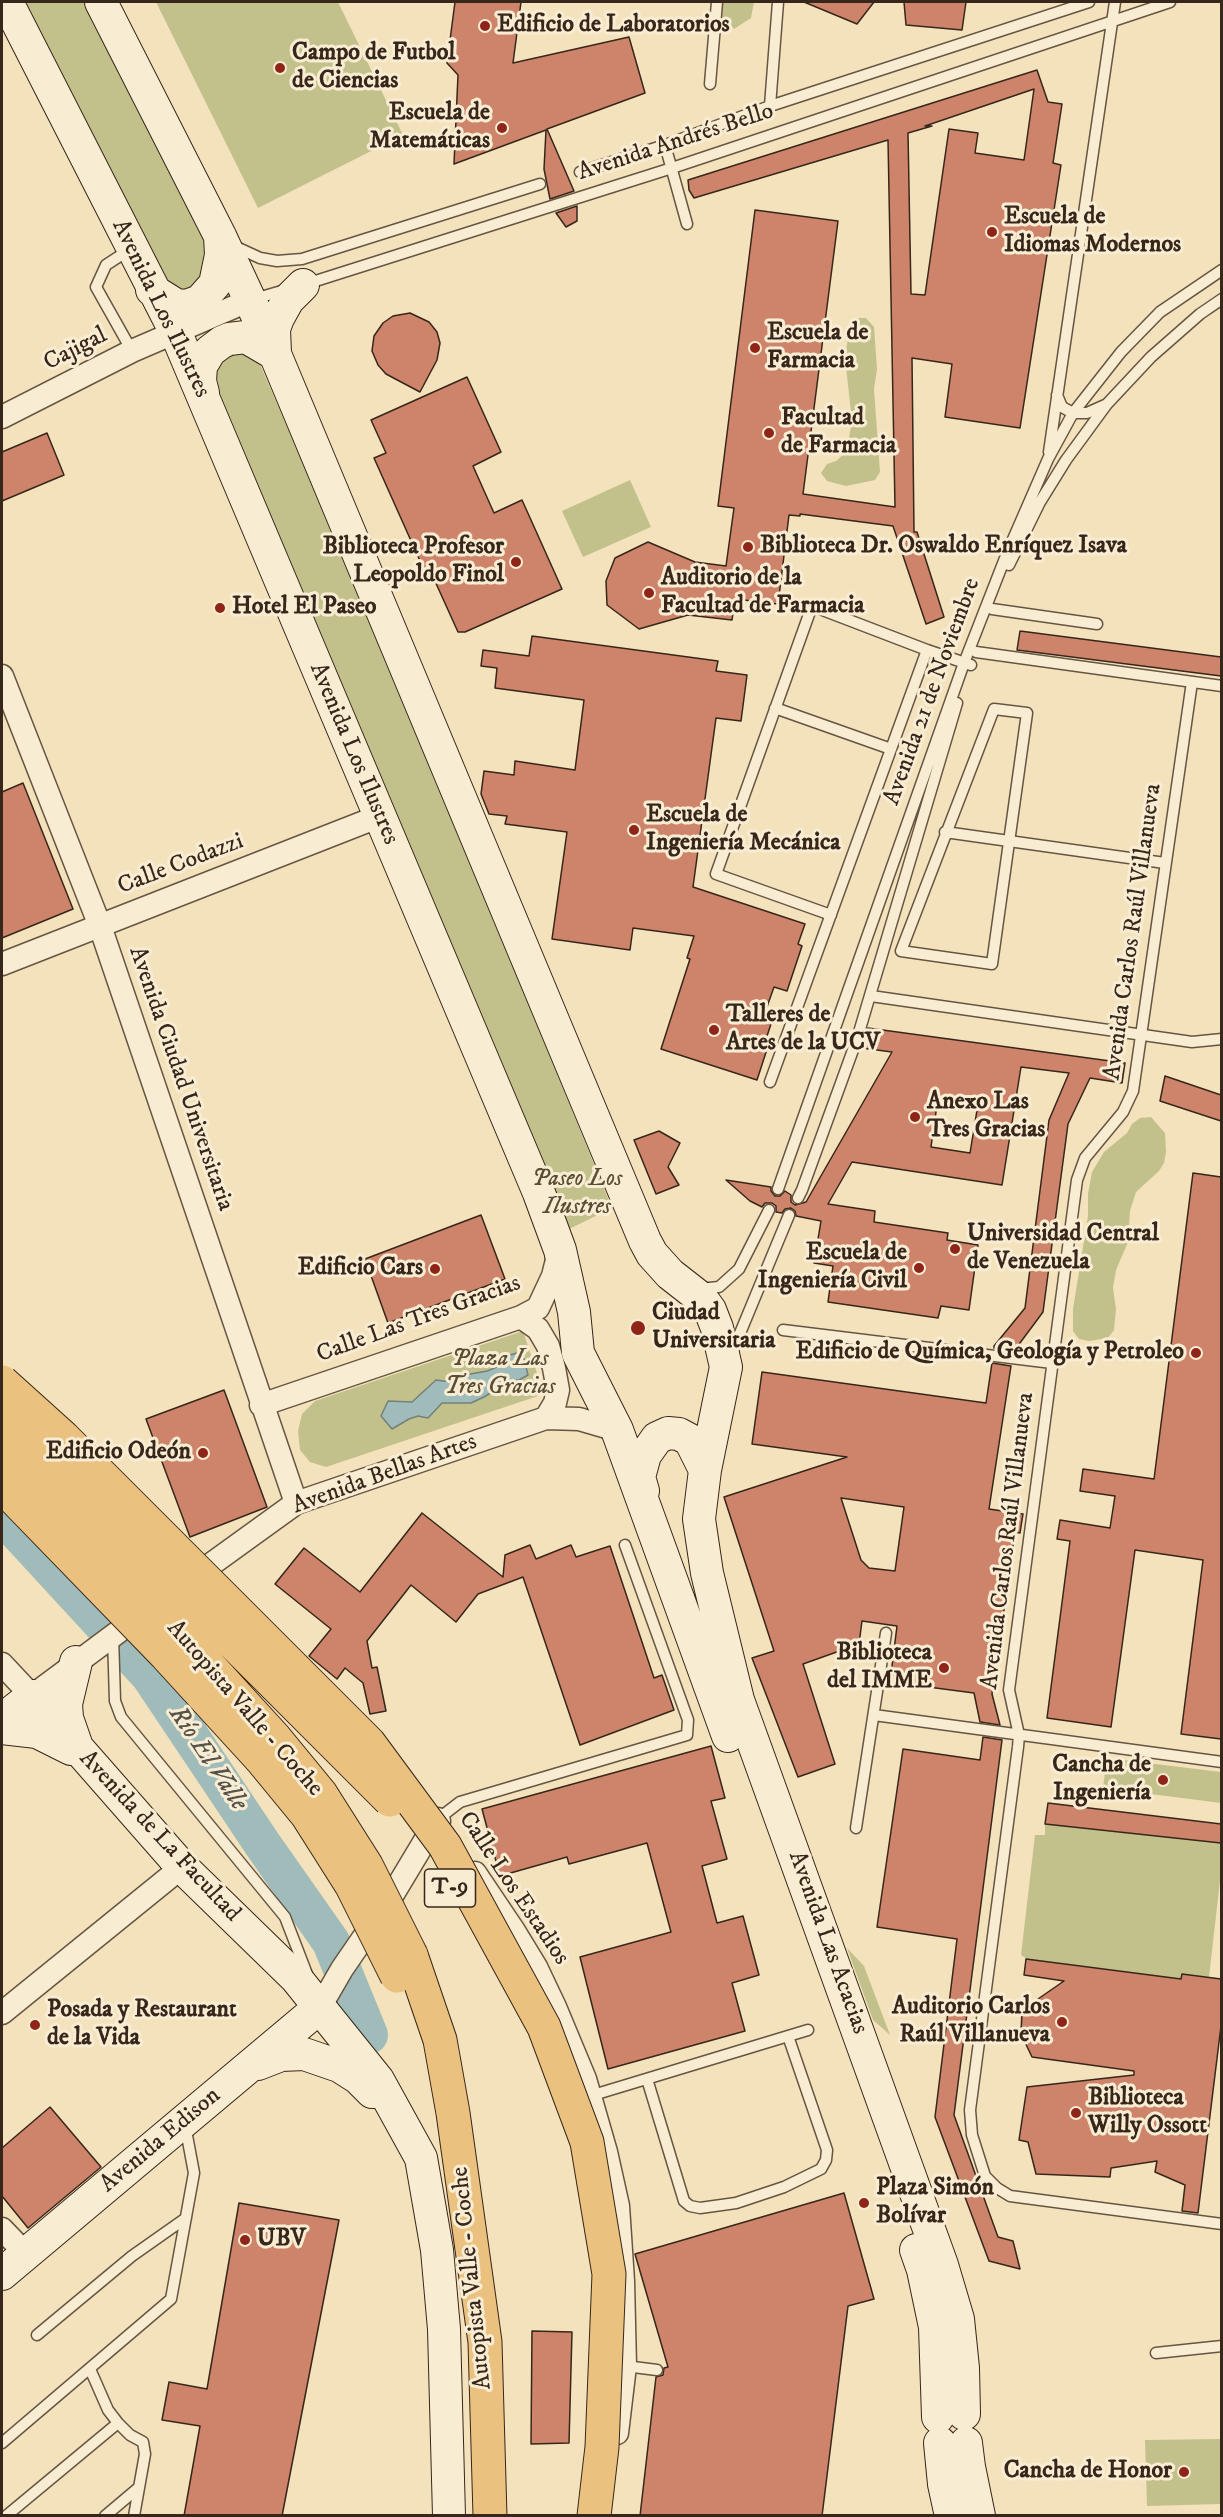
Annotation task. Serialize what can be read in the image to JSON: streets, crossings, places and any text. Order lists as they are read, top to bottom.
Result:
{
  "streets": {
    "highway": ["Autopista Valle - Coche", "T-9"],
    "main road": [
      "Avenida Los Ilustres",
      "Avenida Bellas Artes",
      "Avenida de La Facultad",
      "Avenida Las Acacias",
      "Avenida Edison"
    ],
    "street": [
      "Cajigal",
      "Calle Codazzi",
      "Avenida Ciudad Universitaria",
      "Calle Las Tres Gracias",
      "Calle Los Estadios"
    ],
    "lane": ["Avenida Andrés Bello", "Avenida 21 de Noviembre", "Avenida Carlos Raúl Villanueva"]
  },
  "crossings": [
    ["Avenida Andrés Bello", "Cajigal"],
    ["Avenida Los Ilustres", "Cajigal"],
    ["Avenida Los Ilustres", "Calle Codazzi"],
    ["Avenida Los Ilustres", "Calle Las Tres Gracias"],
    ["Avenida Los Ilustres", "Avenida Bellas Artes"],
    ["Avenida Los Ilustres", "Avenida Las Acacias"],
    ["Calle Codazzi", "Avenida Ciudad Universitaria"],
    ["Avenida Ciudad Universitaria", "Calle Las Tres Gracias"],
    ["Avenida Ciudad Universitaria", "Avenida Bellas Artes"],
    ["Avenida Bellas Artes", "Avenida de La Facultad"],
    ["Avenida de La Facultad", "Calle Los Estadios"],
    ["Avenida de La Facultad", "Avenida Edison"],
    ["Calle Los Estadios", "Avenida Edison"]
  ],
  "water": ["Río El Valle"],
  "parks": ["Paseo Los Ilustres", "Plaza Las Tres Gracias"],
  "places": [
    "Edificio de Laboratorios",
    "Campo de Futbol de Ciencias",
    "Escuela de Matemáticas",
    "Escuela de Idiomas Modernos",
    "Escuela de Farmacia",
    "Facultad de Farmacia",
    "Biblioteca Dr. Oswaldo Enríquez Isava",
    "Biblioteca Profesor Leopoldo Finol",
    "Auditorio de la Facultad de Farmacia",
    "Hotel El Paseo",
    "Escuela de Ingeniería Mecánica",
    "Talleres de Artes de la UCV",
    "Anexo Las Tres Gracias",
    "Universidad Central de Venezuela",
    "Escuela de Ingeniería Civil",
    "Edificio Cars",
    "Ciudad Universitaria",
    "Edificio de Química, Geología y Petroleo",
    "Edificio Odeón",
    "Biblioteca del IMME",
    "Cancha de Ingeniería",
    "Auditorio Carlos Raúl Villanueva",
    "Posada y Restaurant de la Vida",
    "Biblioteca Willy Ossott",
    "Plaza Simón Bolívar",
    "UBV",
    "Cancha de Honor"
  ]
}
